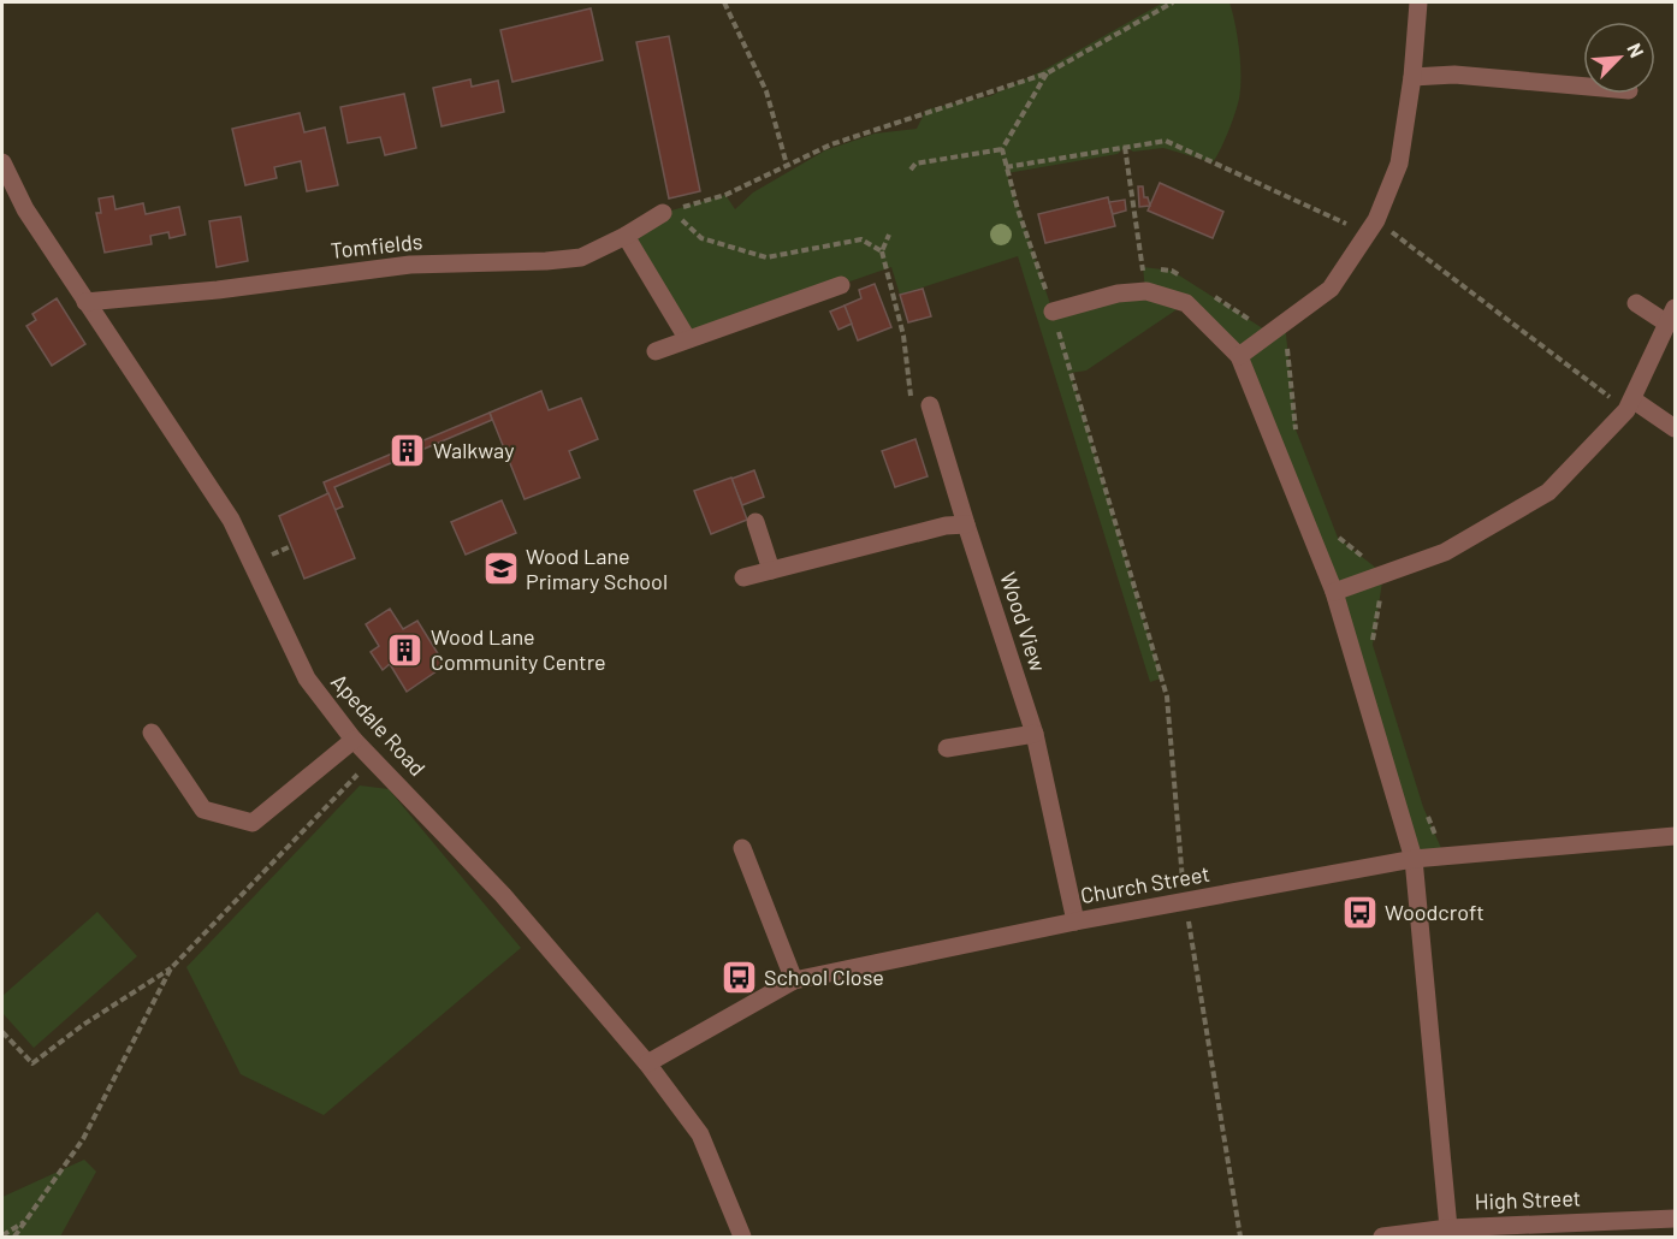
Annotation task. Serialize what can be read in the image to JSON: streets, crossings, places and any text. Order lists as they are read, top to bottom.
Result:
{
  "streets": {
    "street": [
      "Tomfields",
      "Wood View",
      "Apedale Road",
      "Church Street",
      "High Street"
    ]
  },
  "crossings": [
    ["Tomfields", "Apedale Road"],
    ["Wood View", "Church Street"],
    ["Apedale Road", "Church Street"]
  ],
  "places": {
    "building": ["Walkway", "Wood Lane Community Centre"],
    "school or university": ["Wood Lane Primary School"],
    "bus stop": ["Woodcroft", "School Close"]
  },
  "north": "top right"
}
